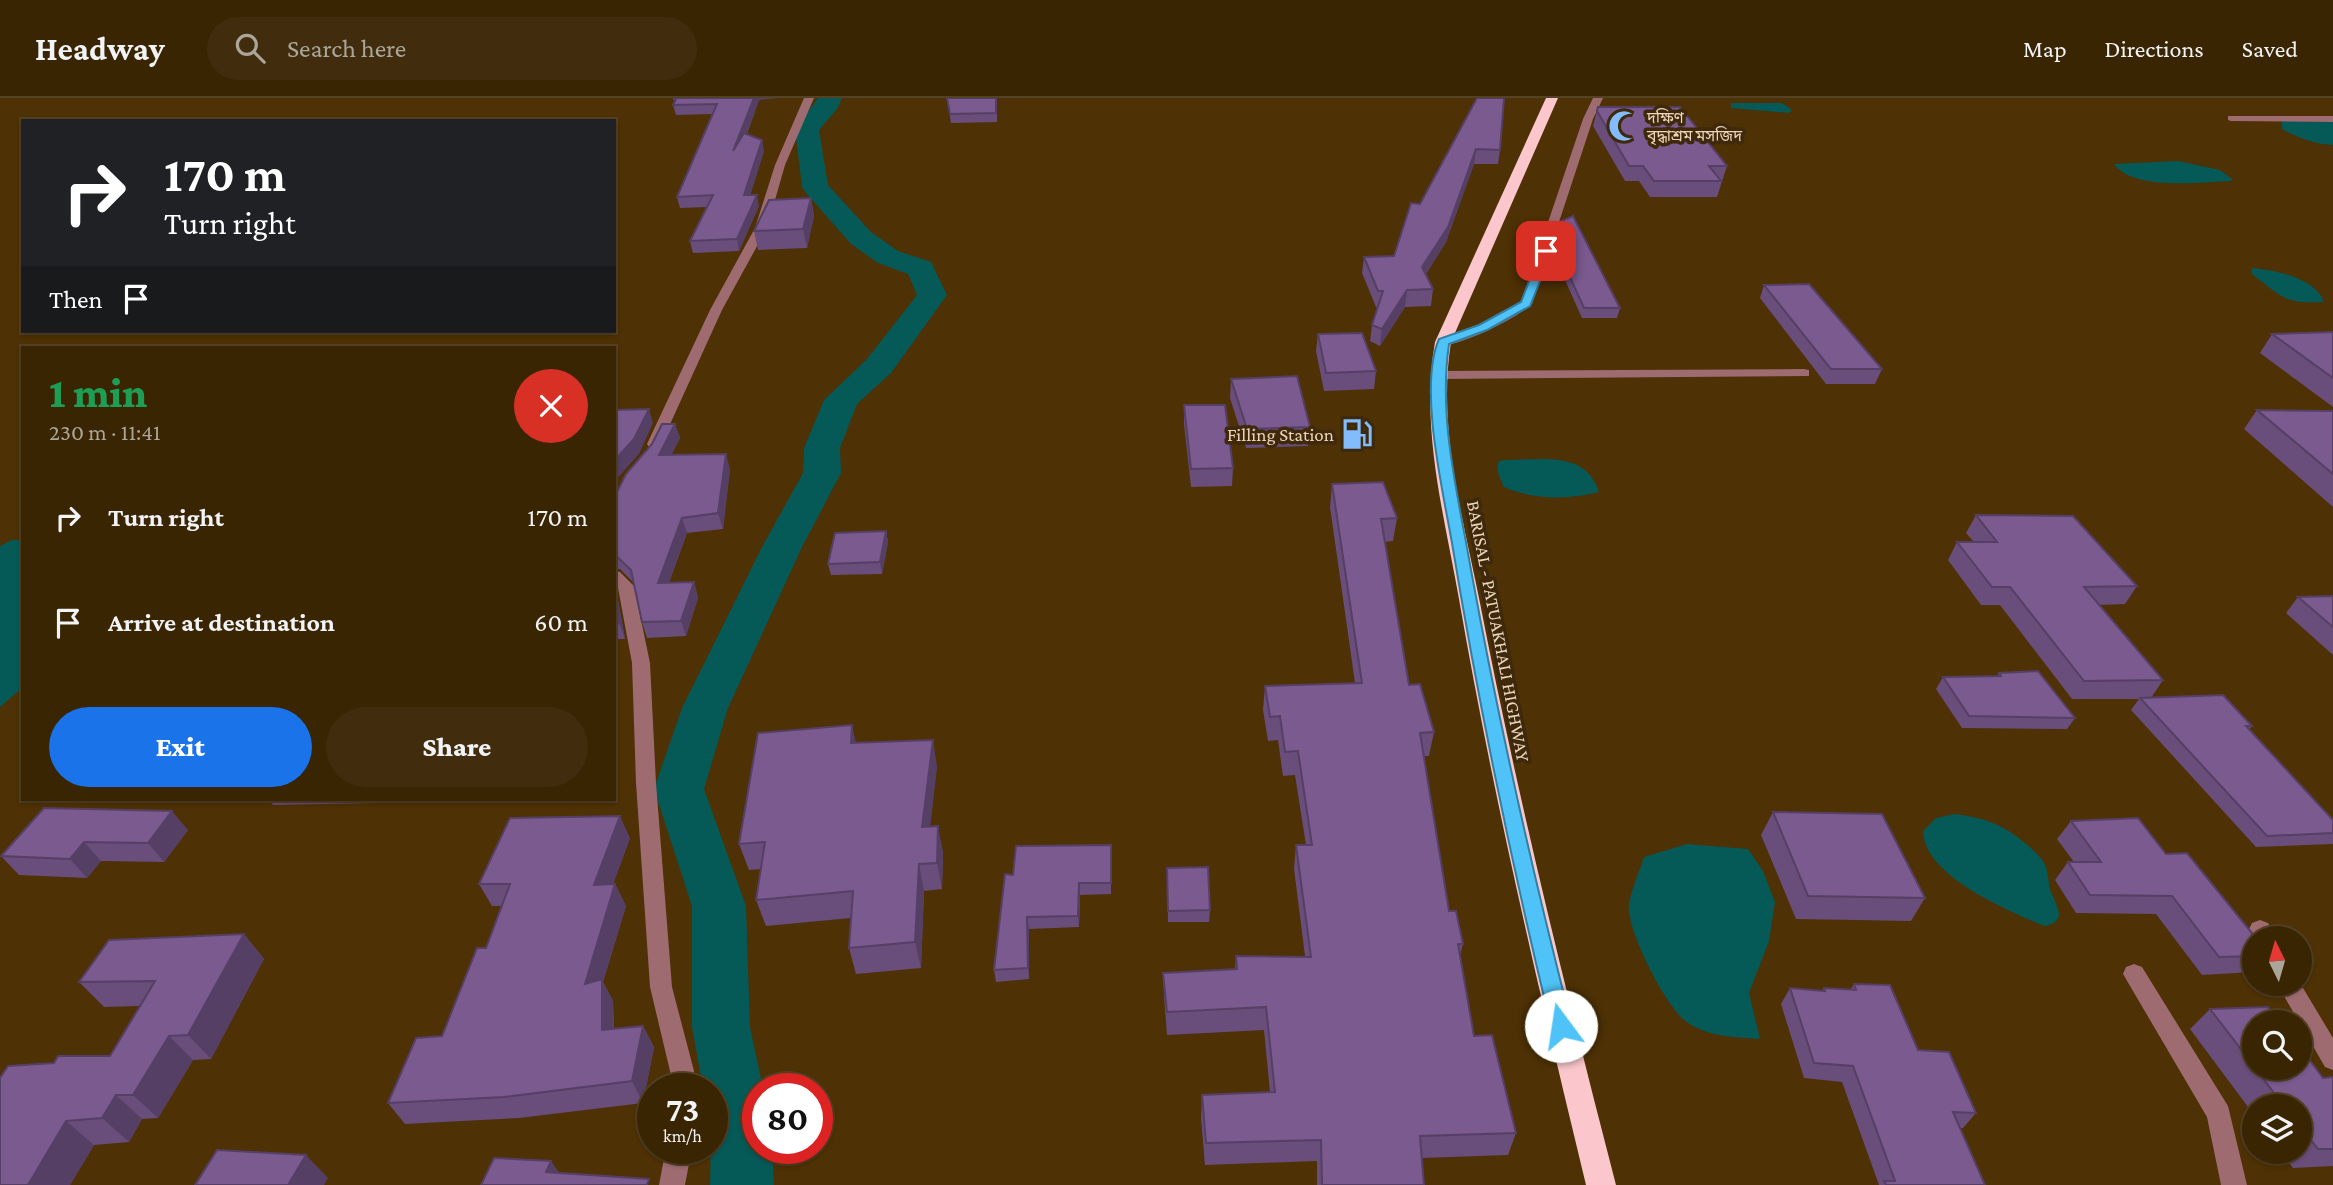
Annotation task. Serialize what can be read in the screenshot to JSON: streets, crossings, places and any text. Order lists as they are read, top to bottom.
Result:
{
  "streets": {
    "highway": ["BARISAL - PATUAKHALI HIGHWAY"]
  },
  "places": {
    "mosque": ["দক্ষিণ বৃদ্ধাশ্রম মসজিদ"],
    "fuel station": ["Filling Station"]
  },
  "north": "top",
  "page": {
    "header": "Headway",
    "search": "Search here",
    "nav": ["Map", "Directions", "Saved"],
    "turn": ["170 m", "Turn right"],
    "then": "Then",
    "heading": ["1 min", "230 m · 11:41"],
    "list": [
      {
        "name": "Turn right",
        "value": "170 m"
      },
      {
        "name": "Arrive at destination",
        "value": "60 m"
      }
    ],
    "buttons": ["Exit", "Share"],
    "speed": "73 km/h",
    "limit": "80"
  }
}
